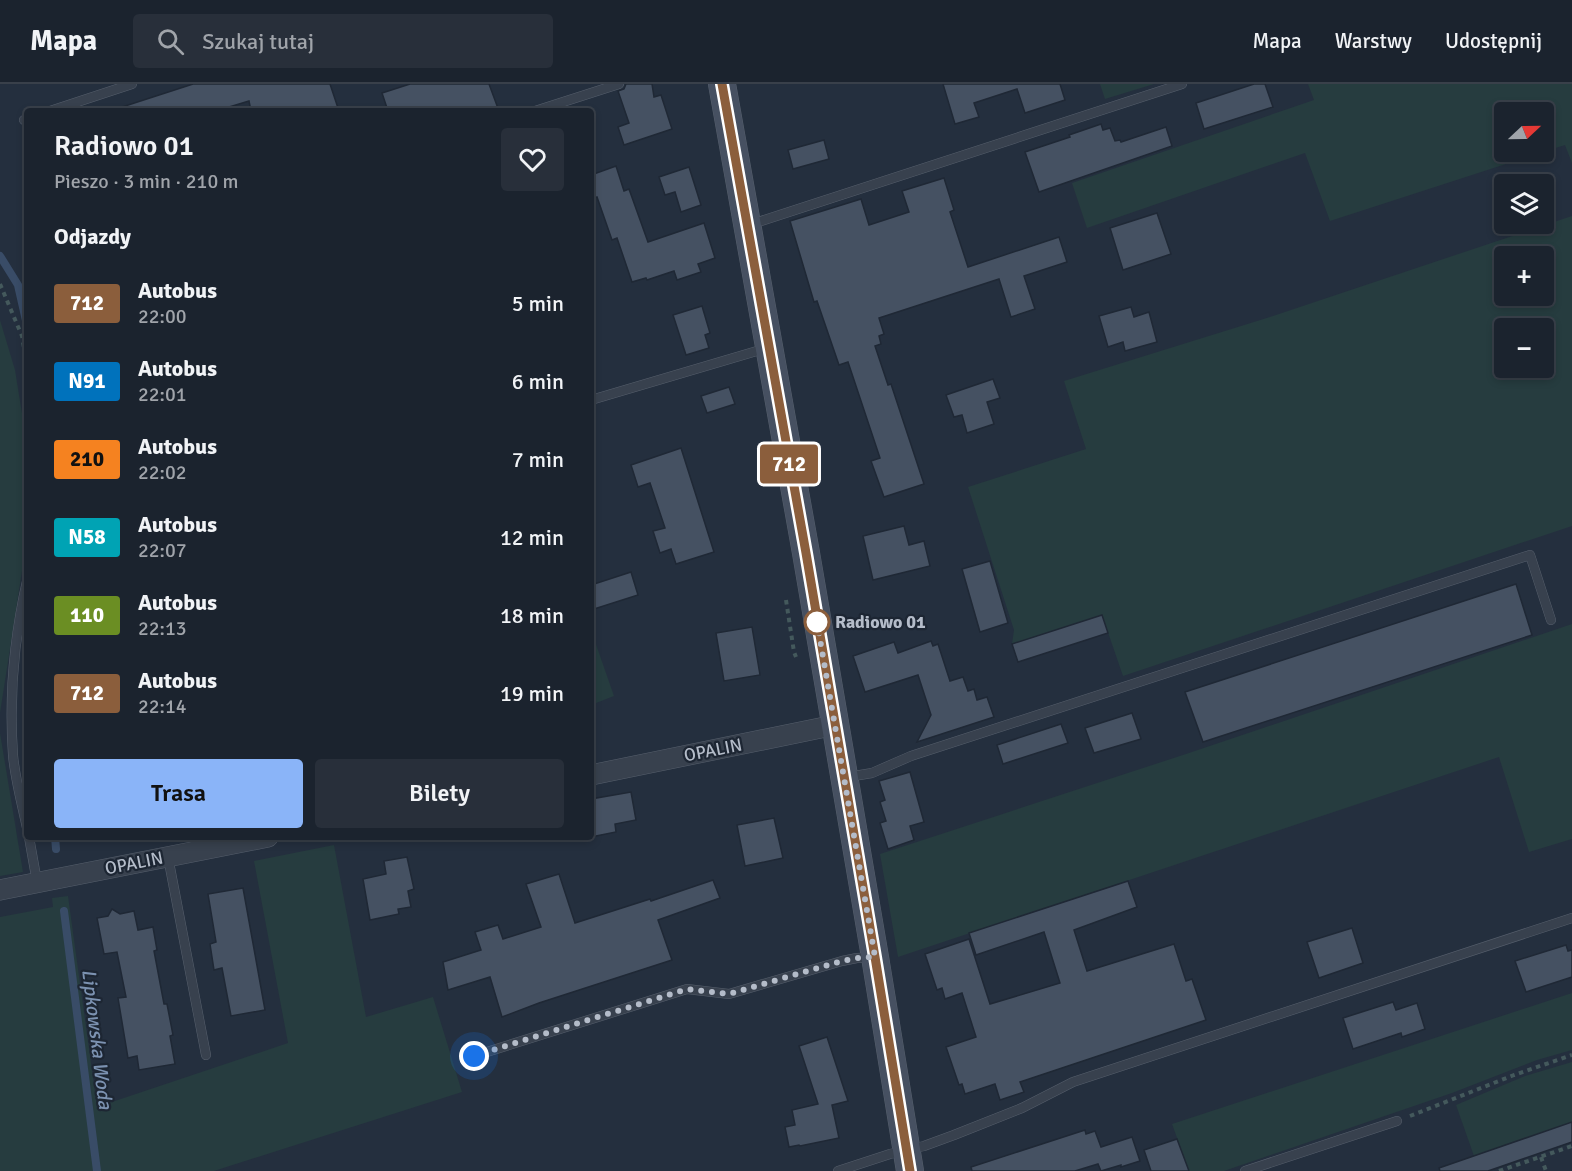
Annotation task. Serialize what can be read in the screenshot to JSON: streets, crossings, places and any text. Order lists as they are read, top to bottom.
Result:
{
  "streets": {
    "street": ["OPALIN"]
  },
  "water": ["Lipkowska Woda"],
  "places": ["Radiowo 01"],
  "lines": ["bus line 712"],
  "north": "right",
  "page": {
    "header": "Mapa",
    "search": "Szukaj tutaj",
    "nav": ["Mapa", "Warstwy", "Udostępnij"],
    "on_map": "712",
    "map_buttons": ["+", "−"],
    "heading": [
      ["Radiowo 01", "Pieszo · 3 min · 210 m"],
      "Odjazdy"
    ],
    "list": [
      {
        "mark": "712",
        "name": "Autobus",
        "note": "22:00",
        "value": "5 min"
      },
      {
        "mark": "N91",
        "name": "Autobus",
        "note": "22:01",
        "value": "6 min"
      },
      {
        "mark": "210",
        "name": "Autobus",
        "note": "22:02",
        "value": "7 min"
      },
      {
        "mark": "N58",
        "name": "Autobus",
        "note": "22:07",
        "value": "12 min"
      },
      {
        "mark": "110",
        "name": "Autobus",
        "note": "22:13",
        "value": "18 min"
      },
      {
        "mark": "712",
        "name": "Autobus",
        "note": "22:14",
        "value": "19 min"
      }
    ],
    "buttons": ["Trasa", "Bilety"]
  }
}
